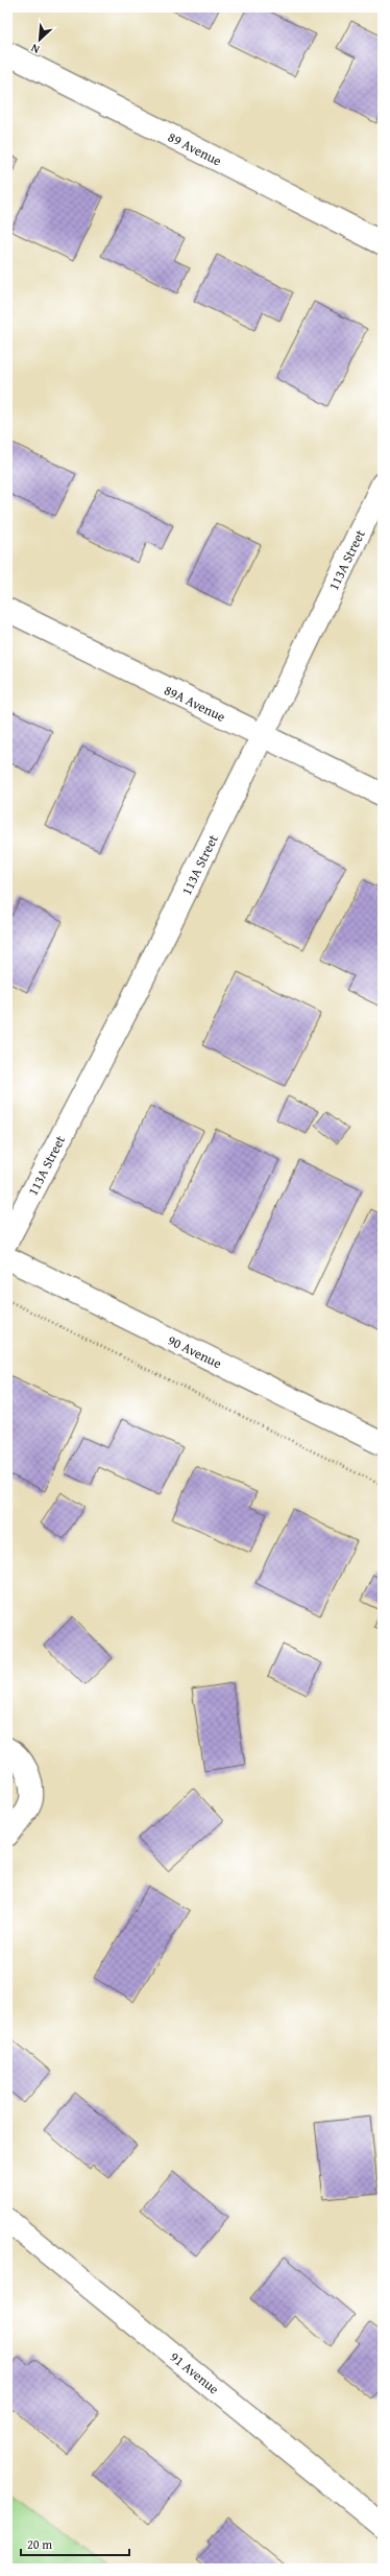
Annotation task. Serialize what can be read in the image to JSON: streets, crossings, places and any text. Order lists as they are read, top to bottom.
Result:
{
  "streets": {
    "street": [
      "89 Avenue",
      "113A Street",
      "89A Avenue",
      "90 Avenue",
      "91 Avenue"
    ]
  },
  "crossings": [
    ["113A Street", "89A Avenue"]
  ],
  "scale_bar": "20 m",
  "north": "bottom left"
}
